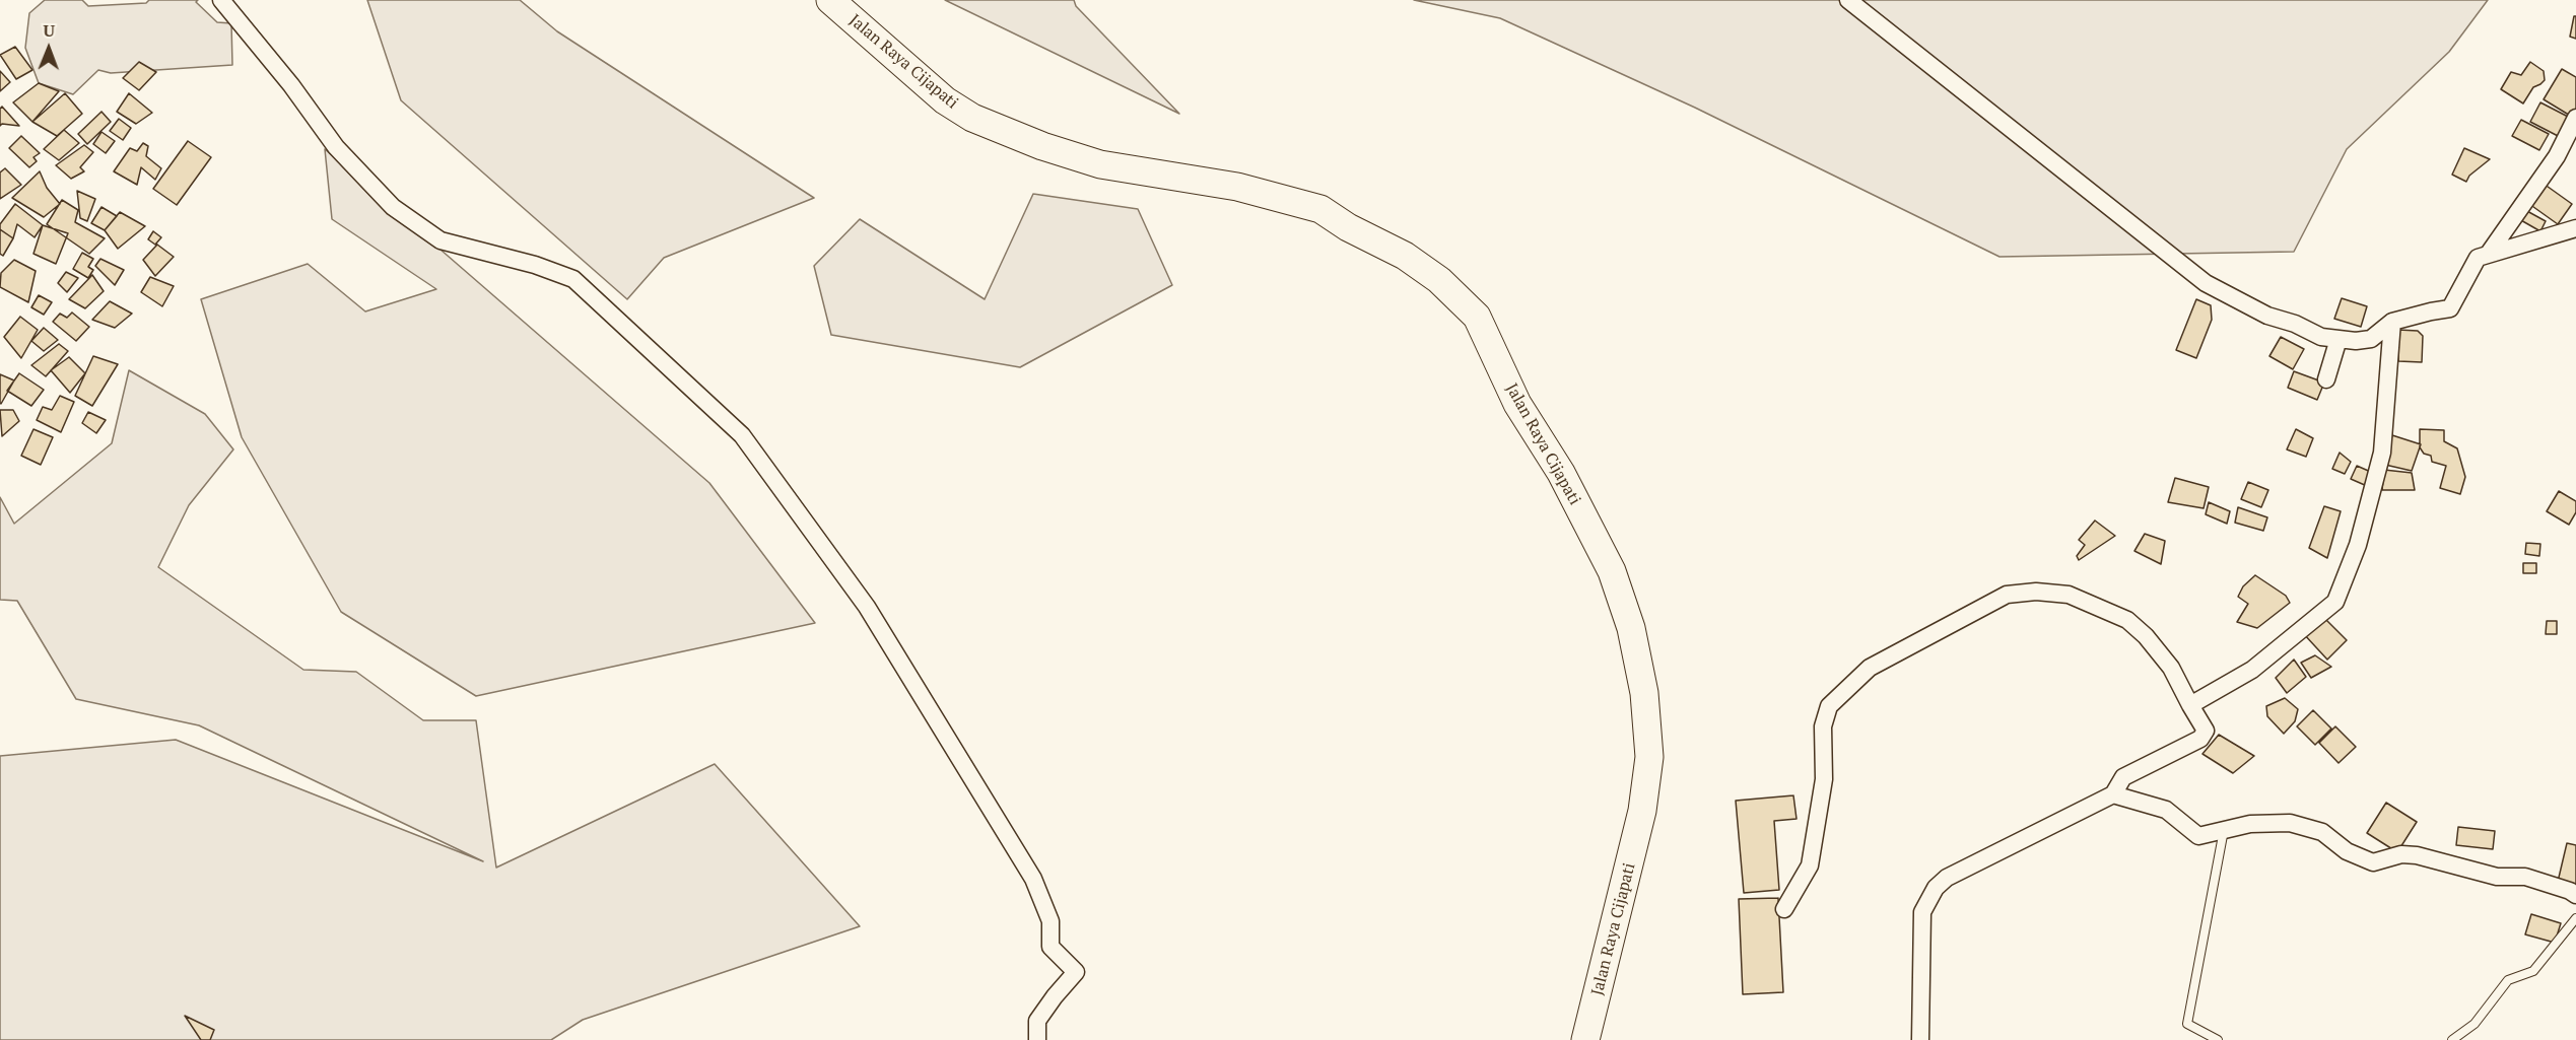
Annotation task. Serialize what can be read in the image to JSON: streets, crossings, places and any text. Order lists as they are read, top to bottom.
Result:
{
  "streets": {
    "main road": ["Jalan Raya Cijapati"]
  },
  "north": "top"
}
